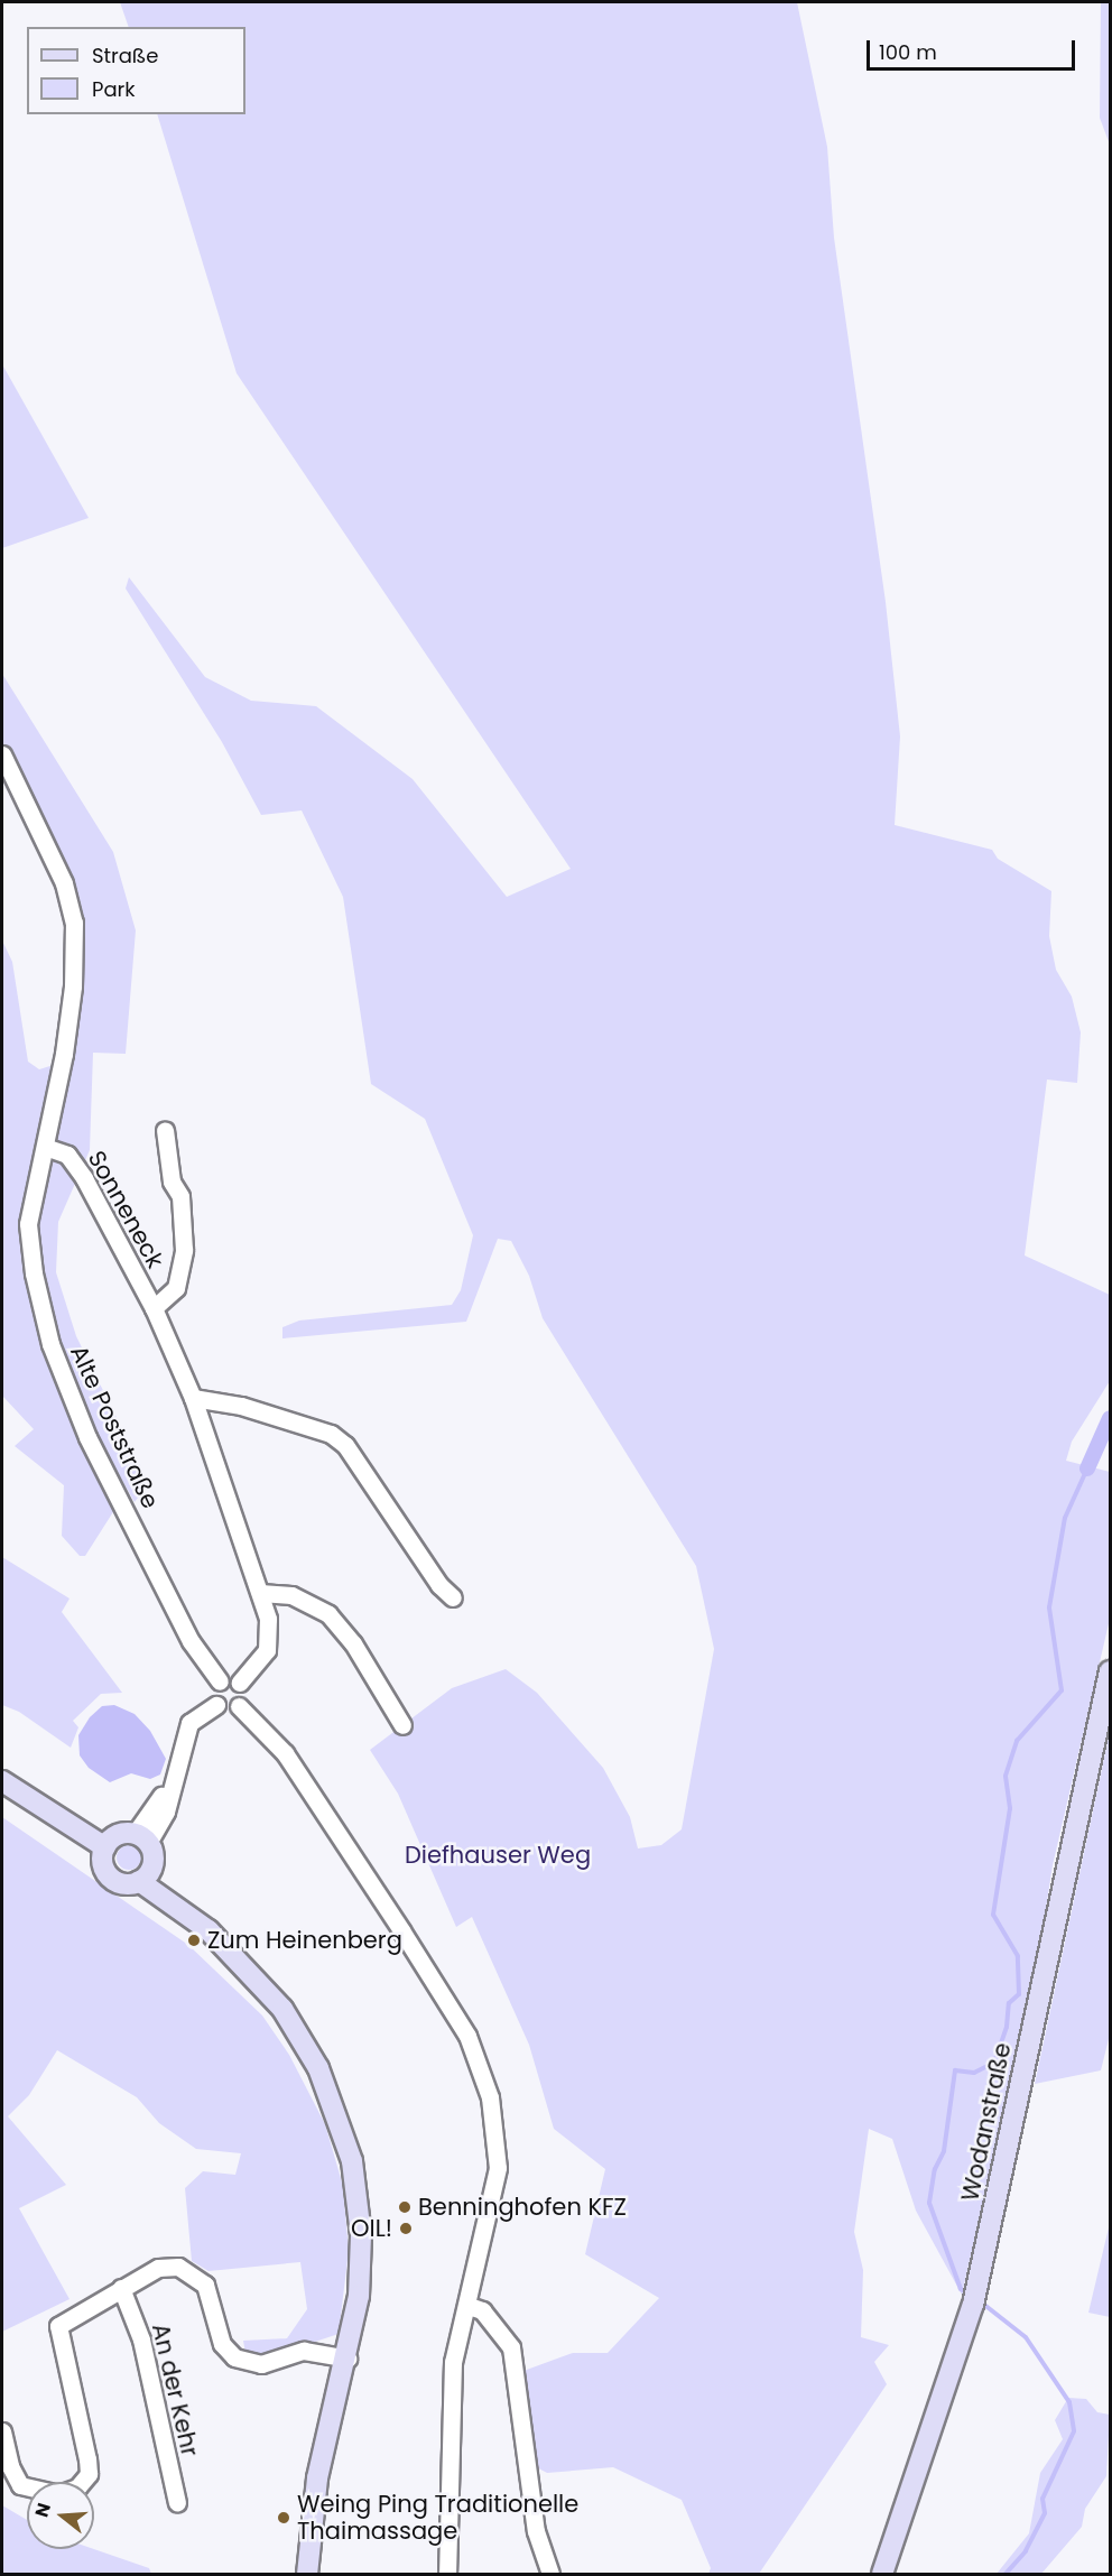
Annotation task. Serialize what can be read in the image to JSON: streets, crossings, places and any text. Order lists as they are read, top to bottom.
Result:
{
  "streets": {
    "main road": ["Wodanstraße"],
    "street": ["Sonneneck", "Alte Poststraße", "An der Kehr"]
  },
  "crossings": [
    ["Sonneneck", "Alte Poststraße"]
  ],
  "parks": ["Diefhauser Weg"],
  "places": [
    "Zum Heinenberg",
    "Benninghofen KFZ",
    "OIL!",
    "Weing Ping Traditionelle Thaimassage"
  ],
  "legend": ["Straße", "Park"],
  "scale_bar": "100 m",
  "north": "left"
}
